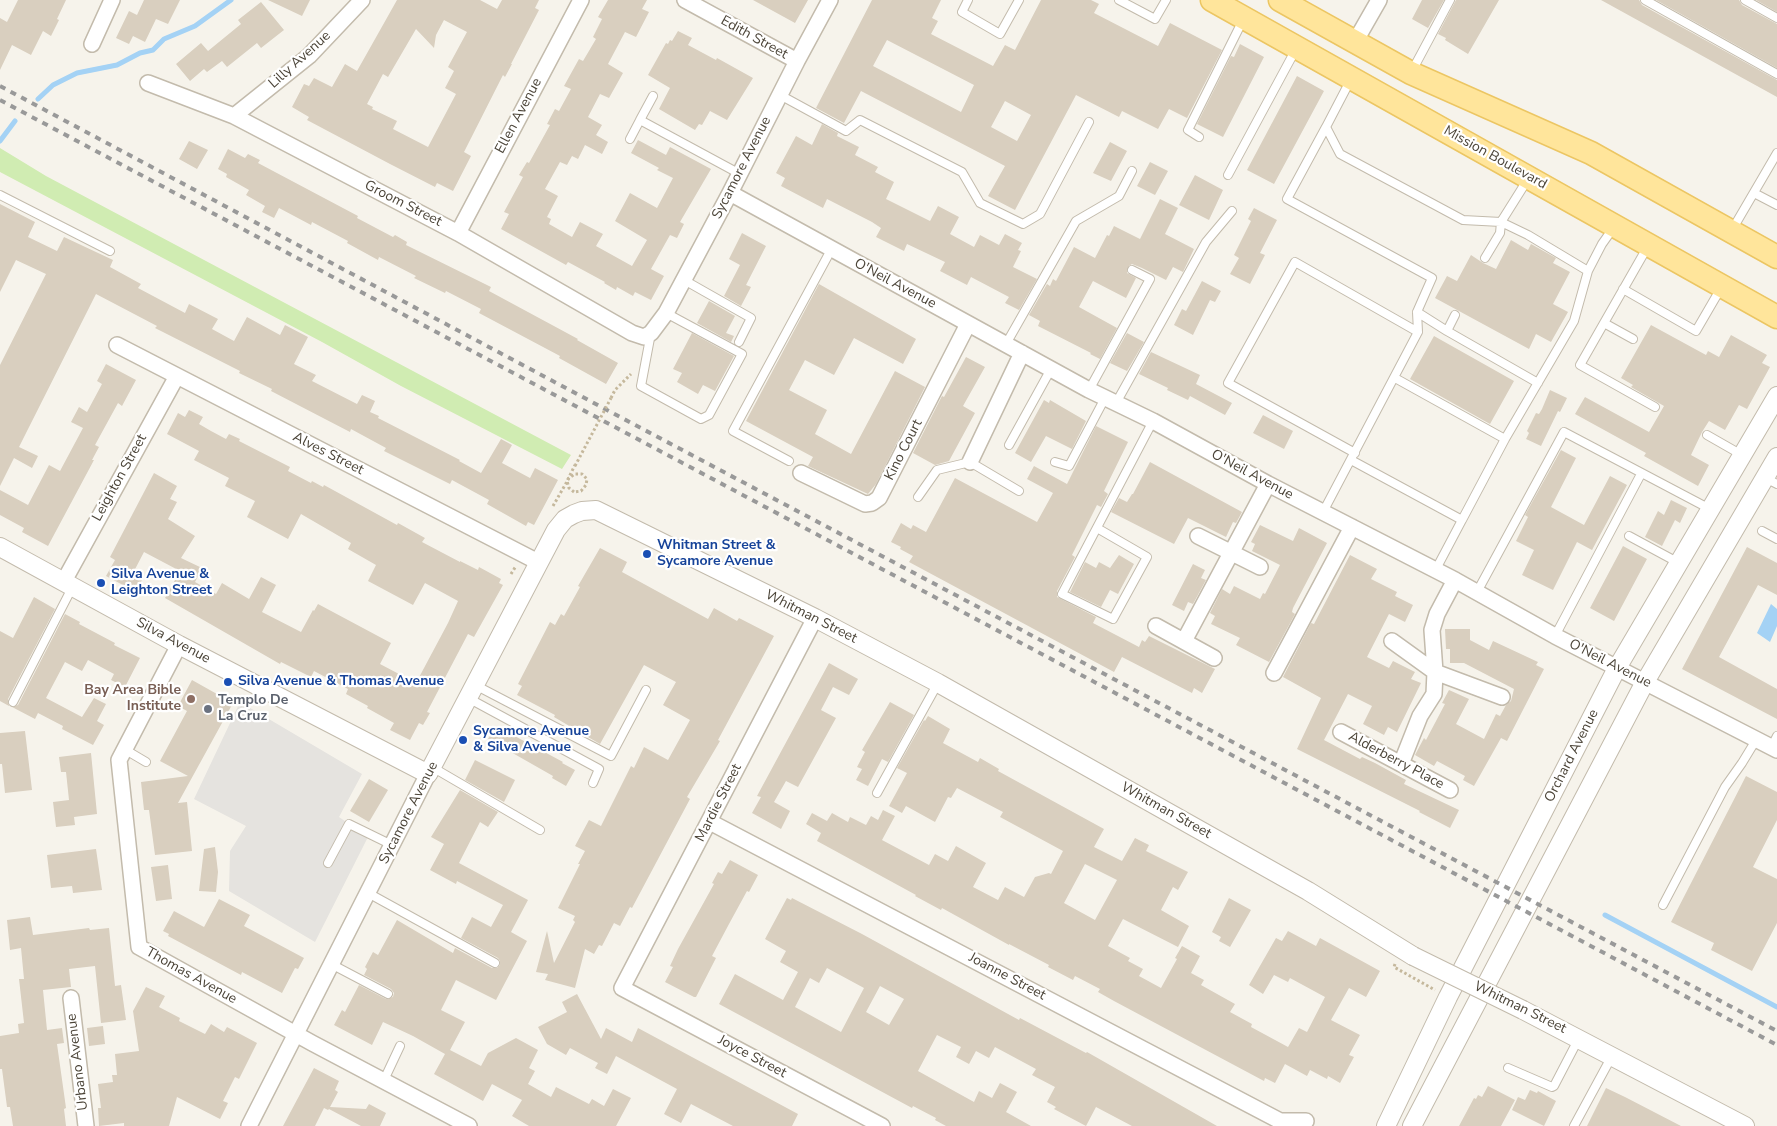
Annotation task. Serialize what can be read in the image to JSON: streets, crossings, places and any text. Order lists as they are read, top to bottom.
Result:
{
  "streets": {
    "main road": ["Mission Boulevard"],
    "street": [
      "Edith Street",
      "Lilly Avenue",
      "Ellen Avenue",
      "Sycamore Avenue",
      "Groom Street",
      "O'Neil Avenue",
      "Kino Court",
      "Alves Street",
      "Leighton Street",
      "Whitman Street",
      "Silva Avenue",
      "Orchard Avenue",
      "Alderberry Place",
      "Mardie Street",
      "Thomas Avenue",
      "Joanne Street",
      "Joyce Street",
      "Urbano Avenue"
    ]
  },
  "crossings": [
    ["Edith Street", "Sycamore Avenue"],
    ["Lilly Avenue", "Groom Street"],
    ["Ellen Avenue", "Groom Street"],
    ["Sycamore Avenue", "Groom Street"],
    ["Sycamore Avenue", "O'Neil Avenue"],
    ["Sycamore Avenue", "Alves Street"],
    ["Sycamore Avenue", "Whitman Street"],
    ["Sycamore Avenue", "Silva Avenue"],
    ["Sycamore Avenue", "Thomas Avenue"],
    ["O'Neil Avenue", "Kino Court"],
    ["O'Neil Avenue", "Orchard Avenue"],
    ["Alves Street", "Leighton Street"],
    ["Leighton Street", "Silva Avenue"],
    ["Whitman Street", "Mardie Street"],
    ["Silva Avenue", "Thomas Avenue"],
    ["Mardie Street", "Joanne Street"],
    ["Mardie Street", "Joyce Street"]
  ],
  "places": [
    "Whitman Street & Sycamore Avenue",
    "Silva Avenue & Leighton Street",
    "Silva Avenue & Thomas Avenue",
    "Bay Area Bible Institute",
    "Templo De La Cruz",
    "Sycamore Avenue & Silva Avenue"
  ]
}
